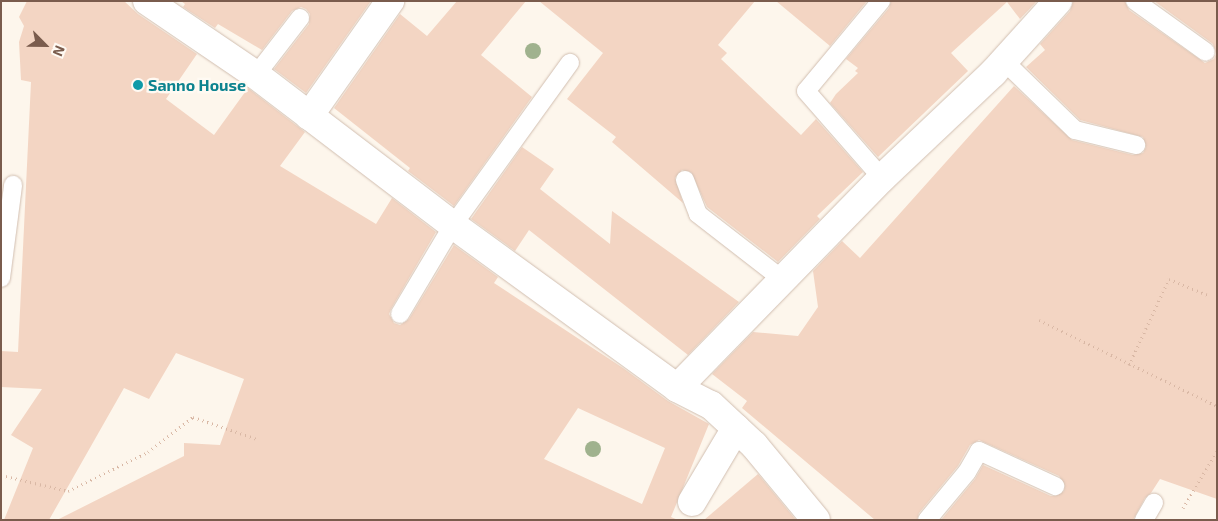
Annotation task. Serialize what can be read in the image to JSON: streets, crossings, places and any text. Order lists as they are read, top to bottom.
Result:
{
  "places": ["Sanno House"],
  "north": "bottom right"
}
